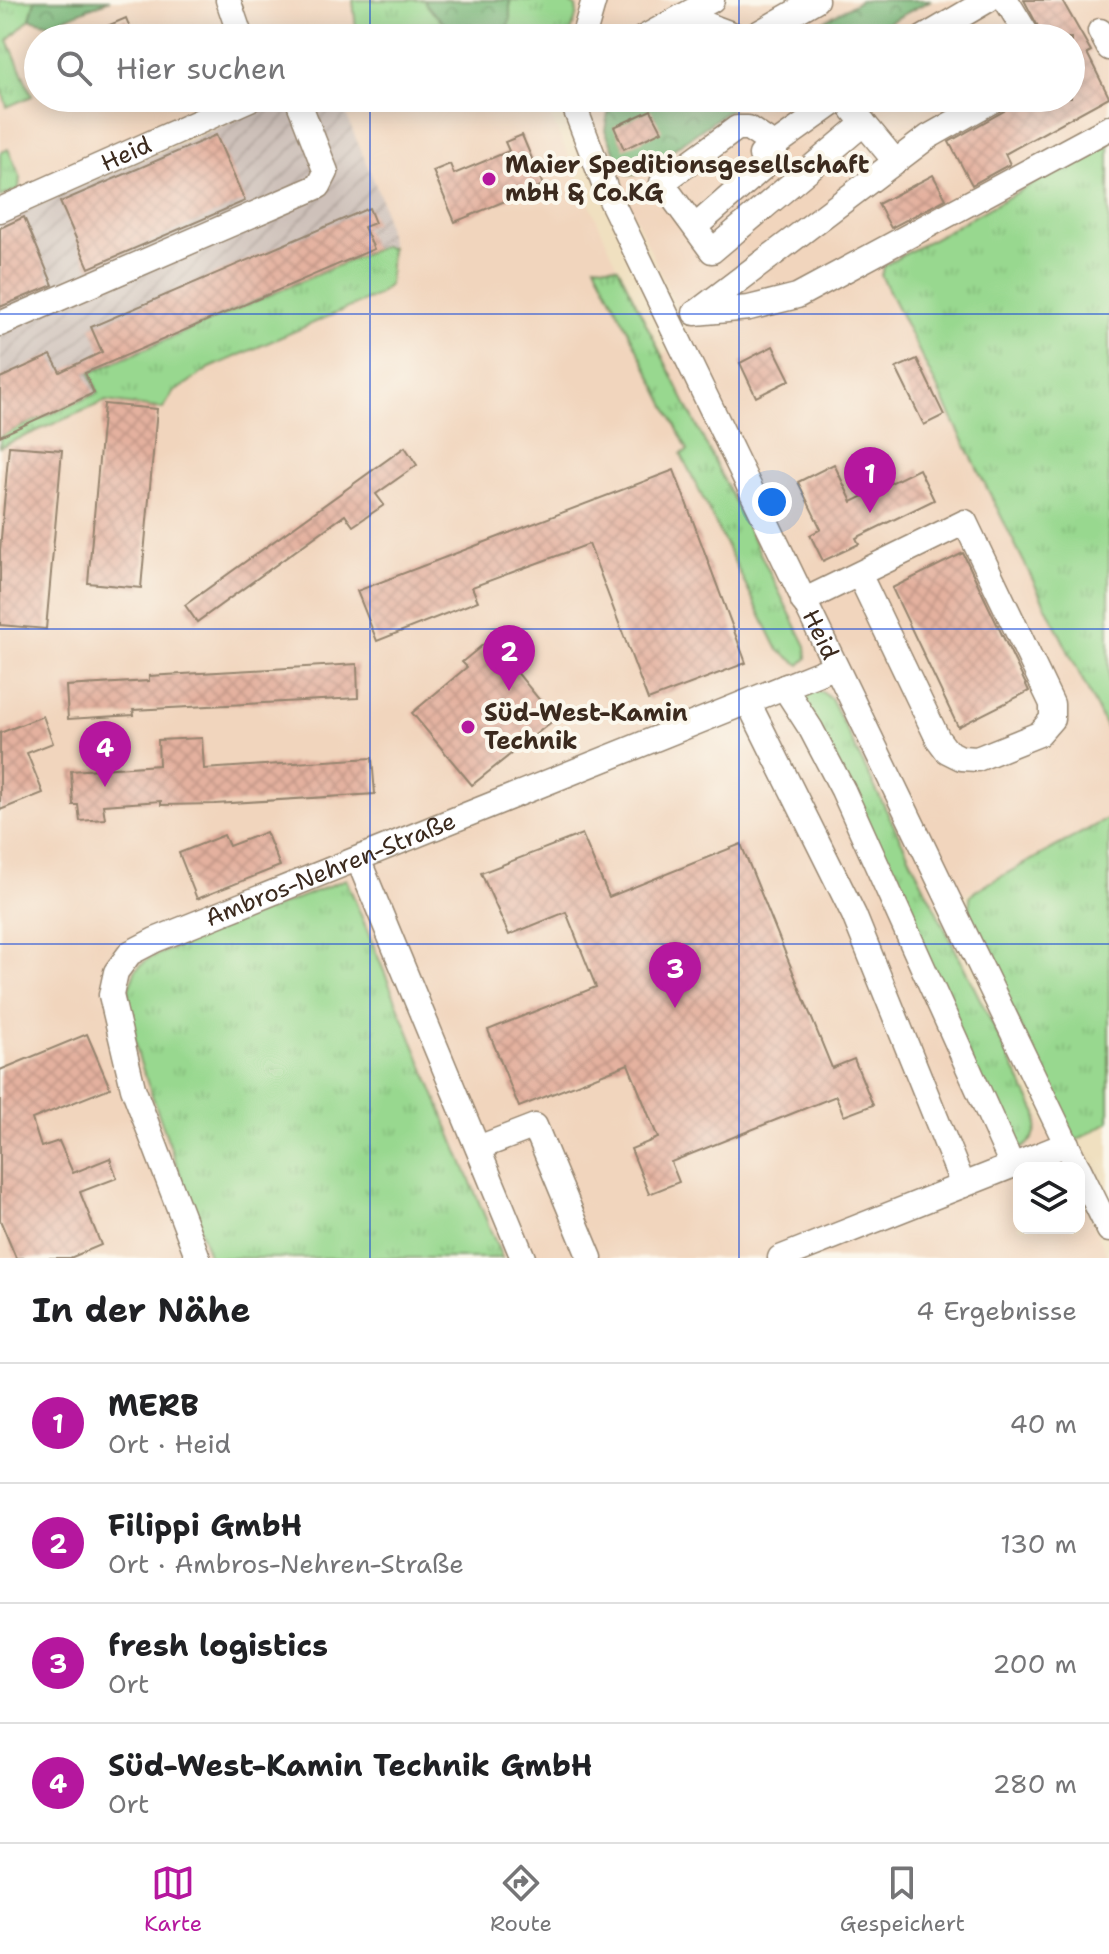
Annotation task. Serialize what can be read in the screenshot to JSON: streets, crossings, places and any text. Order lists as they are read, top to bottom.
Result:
{
  "streets": {
    "street": ["Heid", "Ambros-Nehren-Straße"]
  },
  "crossings": [
    ["Heid", "Ambros-Nehren-Straße"]
  ],
  "places": ["Maier Speditionsgesellschaft mbH & Co.KG", "Süd-West-Kamin Technik"],
  "page": {
    "search": "Hier suchen",
    "pins": [
      "1",
      "2",
      "4",
      "3"
    ],
    "heading": ["In der Nähe", "4 Ergebnisse"],
    "list": [
      {
        "mark": "1",
        "name": "MERB",
        "note": "Ort · Heid",
        "value": "40 m"
      },
      {
        "mark": "2",
        "name": "Filippi GmbH",
        "note": "Ort · Ambros-Nehren-Straße",
        "value": "130 m"
      },
      {
        "mark": "3",
        "name": "fresh logistics",
        "note": "Ort",
        "value": "200 m"
      },
      {
        "mark": "4",
        "name": "Süd-West-Kamin Technik GmbH",
        "note": "Ort",
        "value": "280 m"
      }
    ],
    "nav": ["Karte", "Route", "Gespeichert"]
  }
}
